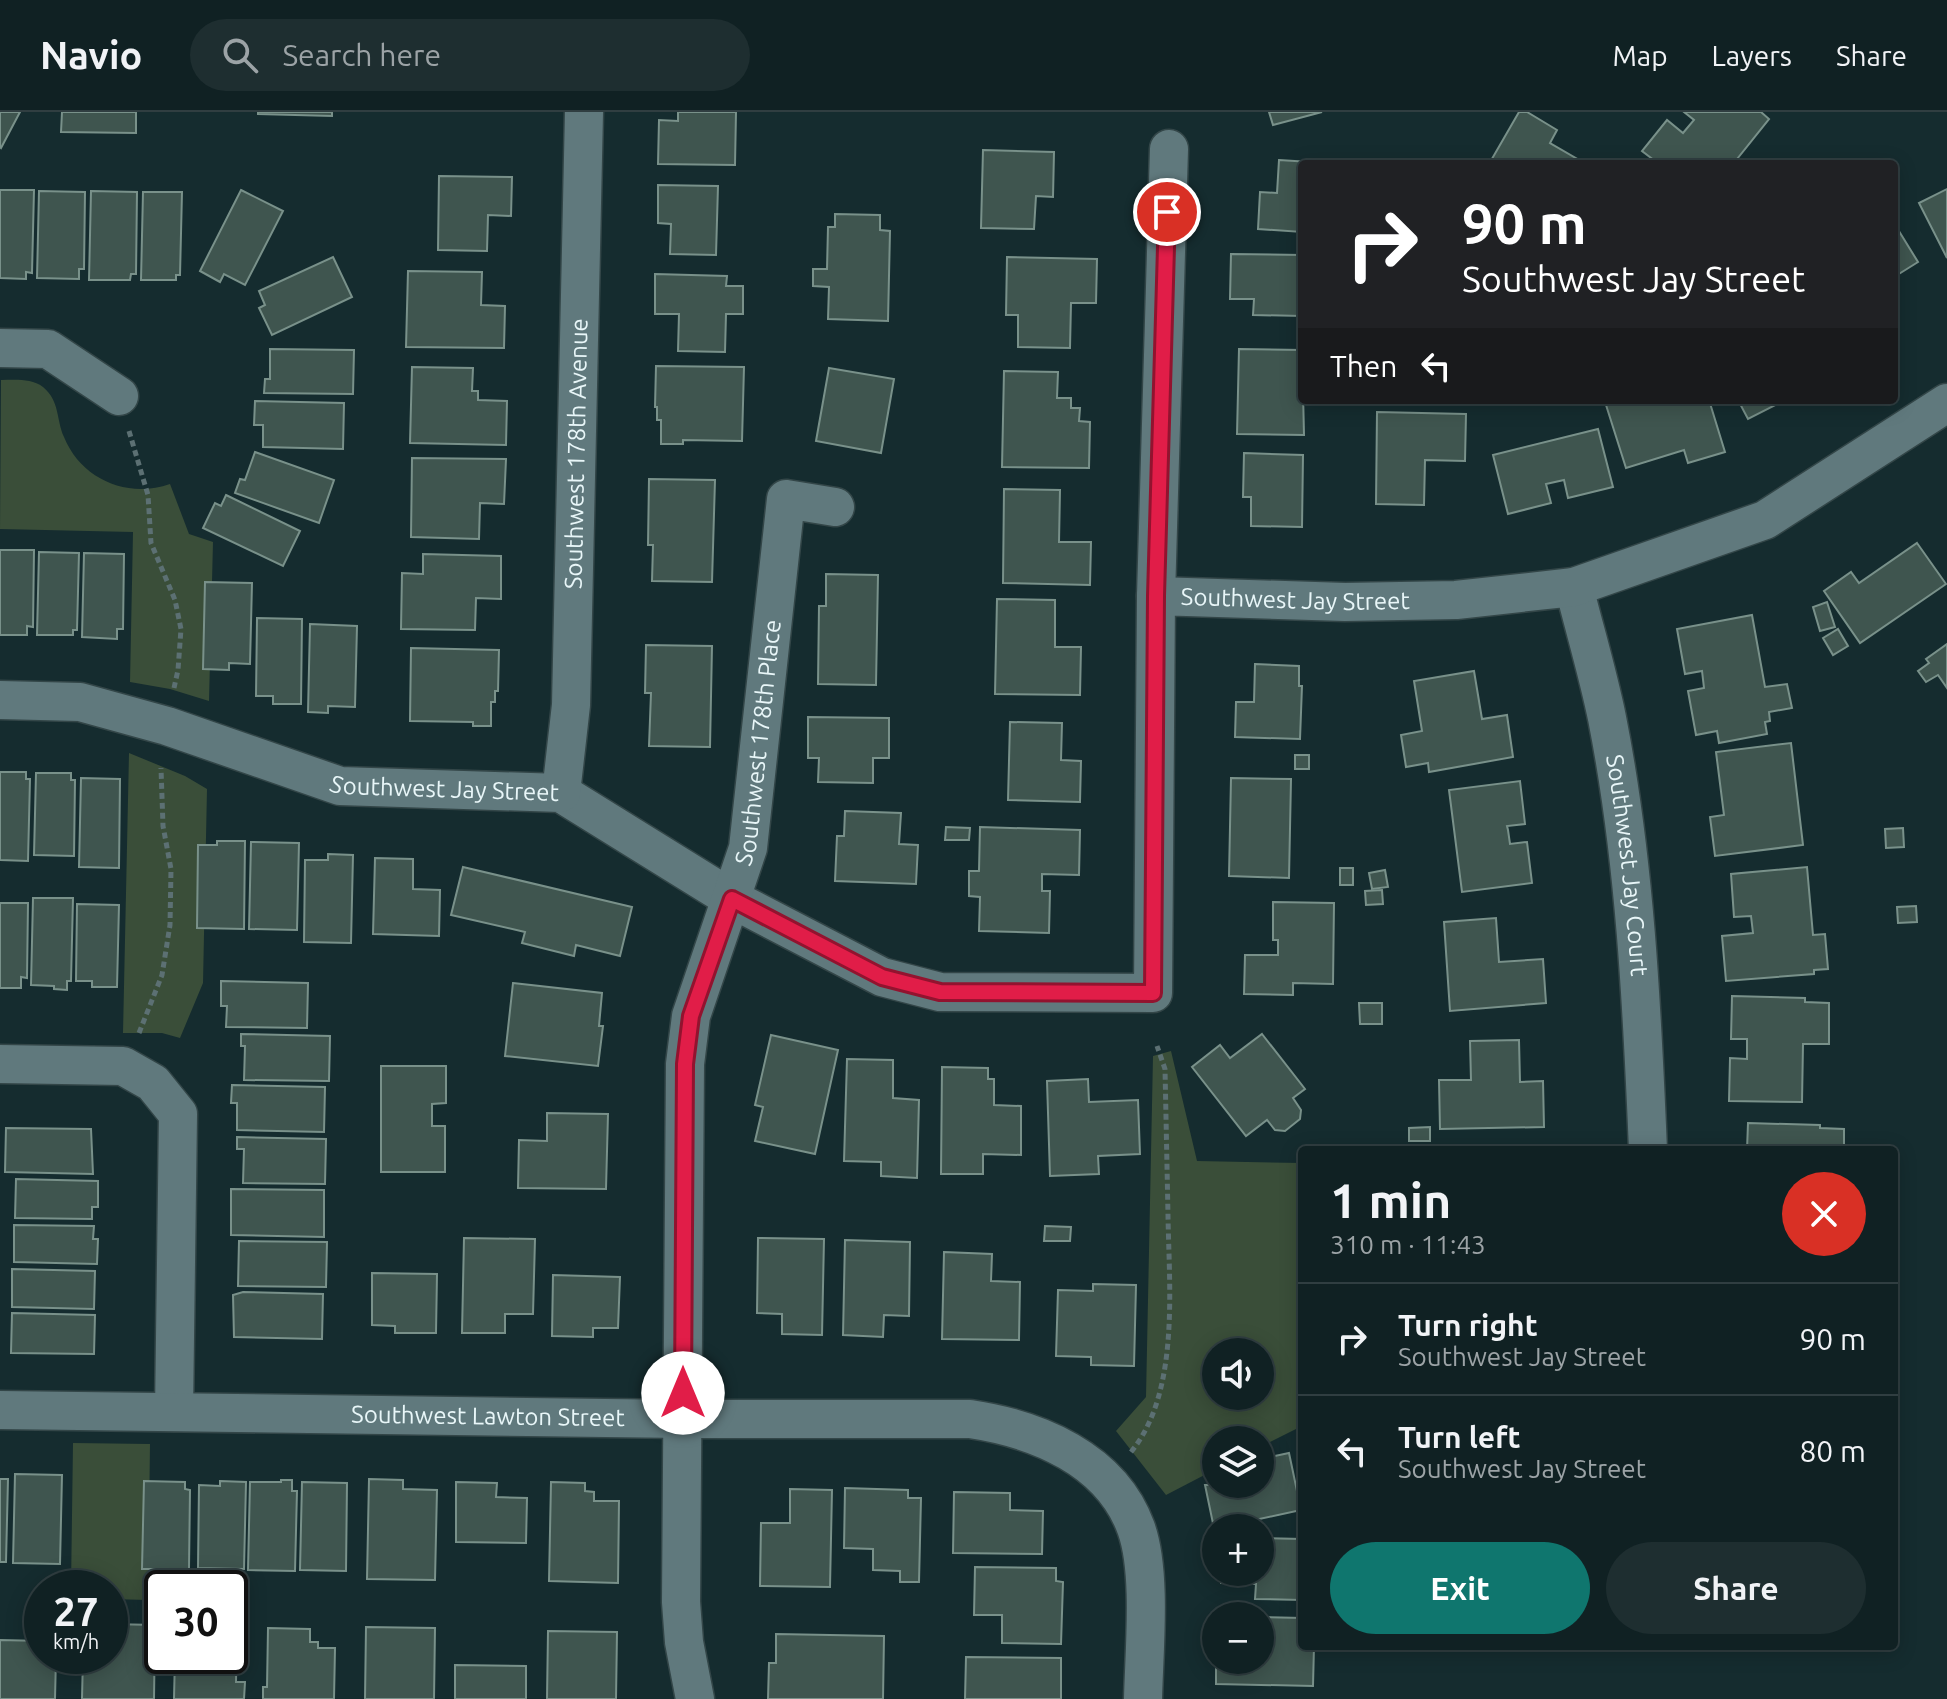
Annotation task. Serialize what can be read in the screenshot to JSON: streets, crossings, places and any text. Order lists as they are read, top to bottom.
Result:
{
  "streets": {
    "street": [
      "Southwest 178th Avenue",
      "Southwest Jay Street",
      "Southwest 178th Place",
      "Southwest Jay Court",
      "Southwest Lawton Street"
    ]
  },
  "crossings": [
    ["Southwest 178th Avenue", "Southwest Jay Street"],
    ["Southwest Jay Street", "Southwest 178th Place"],
    ["Southwest Jay Street", "Southwest Jay Court"],
    ["Southwest 178th Place", "Southwest Lawton Street"]
  ],
  "page": {
    "header": "Navio",
    "search": "Search here",
    "nav": ["Map", "Layers", "Share"],
    "turn": ["90 m", "Southwest Jay Street"],
    "then": "Then",
    "heading": ["1 min", "310 m · 11:43"],
    "list": [
      {
        "name": "Turn right",
        "note": "Southwest Jay Street",
        "value": "90 m"
      },
      {
        "name": "Turn left",
        "note": "Southwest Jay Street",
        "value": "80 m"
      }
    ],
    "map_buttons": ["+", "−"],
    "buttons": ["Exit", "Share"],
    "speed": "27 km/h",
    "limit": "30"
  }
}
